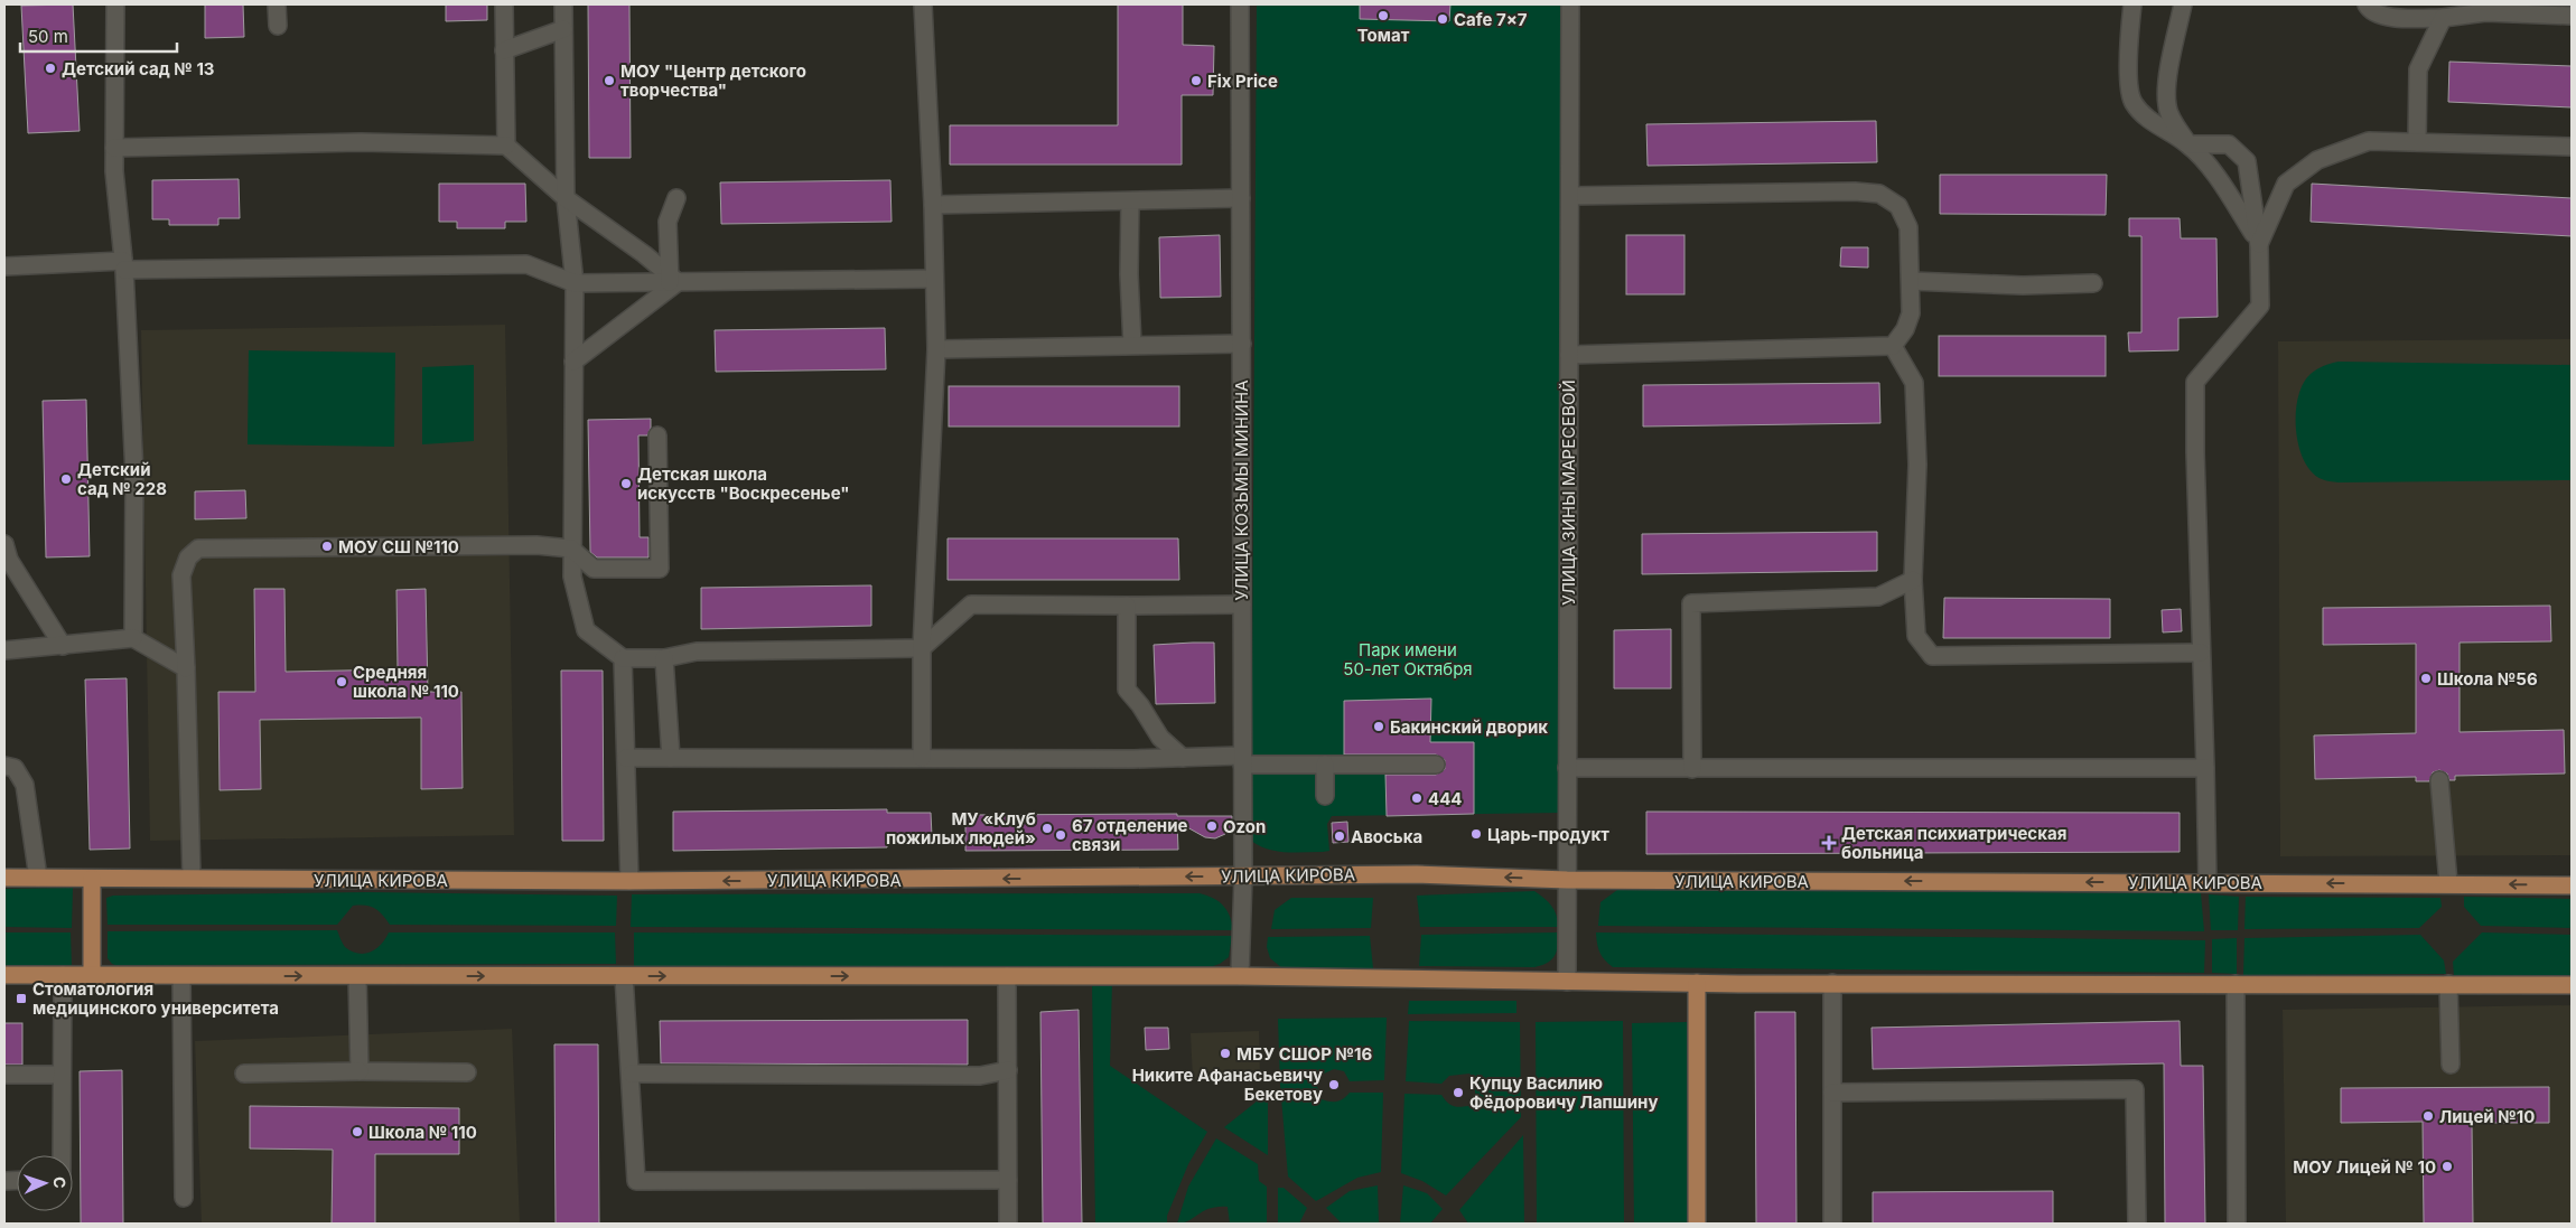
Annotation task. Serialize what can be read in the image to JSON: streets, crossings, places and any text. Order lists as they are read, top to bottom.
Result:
{
  "streets": {
    "main road": ["УЛИЦА КИРОВА"],
    "street": ["УЛИЦА КОЗЬМЫ МИНИНА", "УЛИЦА ЗИНЫ МАРЕСЕВОЙ"]
  },
  "crossings": [
    ["УЛИЦА КОЗЬМЫ МИНИНА", "УЛИЦА КИРОВА"],
    ["УЛИЦА ЗИНЫ МАРЕСЕВОЙ", "УЛИЦА КИРОВА"]
  ],
  "parks": ["Парк имени 50-лет Октября"],
  "places": {
    "other": [
      "Томат",
      "Cafe 7×7",
      "Детский сад № 13",
      "МОУ \"Центр детского творчества\"",
      "Fix Price",
      "Детский сад № 228",
      "Детская школа искусств \"Воскресенье\"",
      "МОУ СШ №110",
      "Школа №56",
      "Средняя школа № 110",
      "Бакинский дворик",
      "444",
      "Ozon",
      "МУ «Клуб пожилых людей»",
      "Царь-продукт",
      "67 отделение связи",
      "Авоська",
      "МБУ СШОР №16",
      "Никите Афанасьевичу Бекетову",
      "Купцу Василию Фёдоровичу Лапшину",
      "Лицей №10",
      "Школа № 110",
      "МОУ Лицей № 10"
    ],
    "health": ["Детская психиатрическая больница"],
    "transit": ["Стоматология медицинского университета"]
  },
  "scale_bar": "50 m",
  "north": "right"
}
